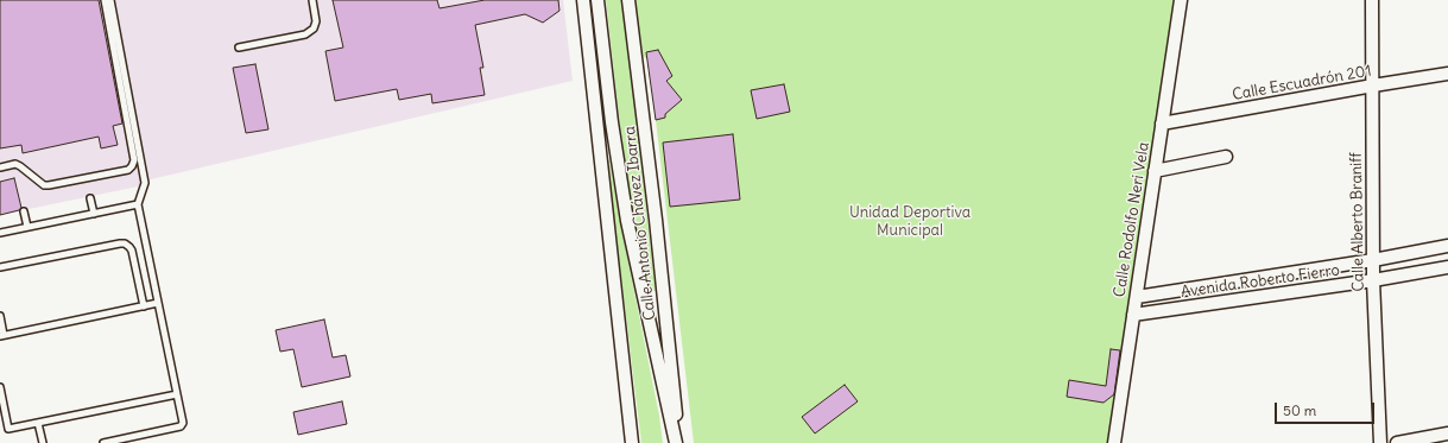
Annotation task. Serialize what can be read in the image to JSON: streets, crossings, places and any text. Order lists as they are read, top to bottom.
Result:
{
  "streets": {
    "street": [
      "Calle Escuadrón 201",
      "Calle Rodolfo Neri Vela",
      "Calle Alberto Braniff",
      "Calle Antonio Chávez Ibarra",
      "Avenida Roberto Fierro"
    ]
  },
  "crossings": [
    ["Calle Escuadrón 201", "Calle Rodolfo Neri Vela"],
    ["Calle Escuadrón 201", "Calle Alberto Braniff"],
    ["Calle Rodolfo Neri Vela", "Avenida Roberto Fierro"],
    ["Calle Alberto Braniff", "Avenida Roberto Fierro"]
  ],
  "parks": ["Unidad Deportiva Municipal"],
  "scale_bar": "50 m"
}
